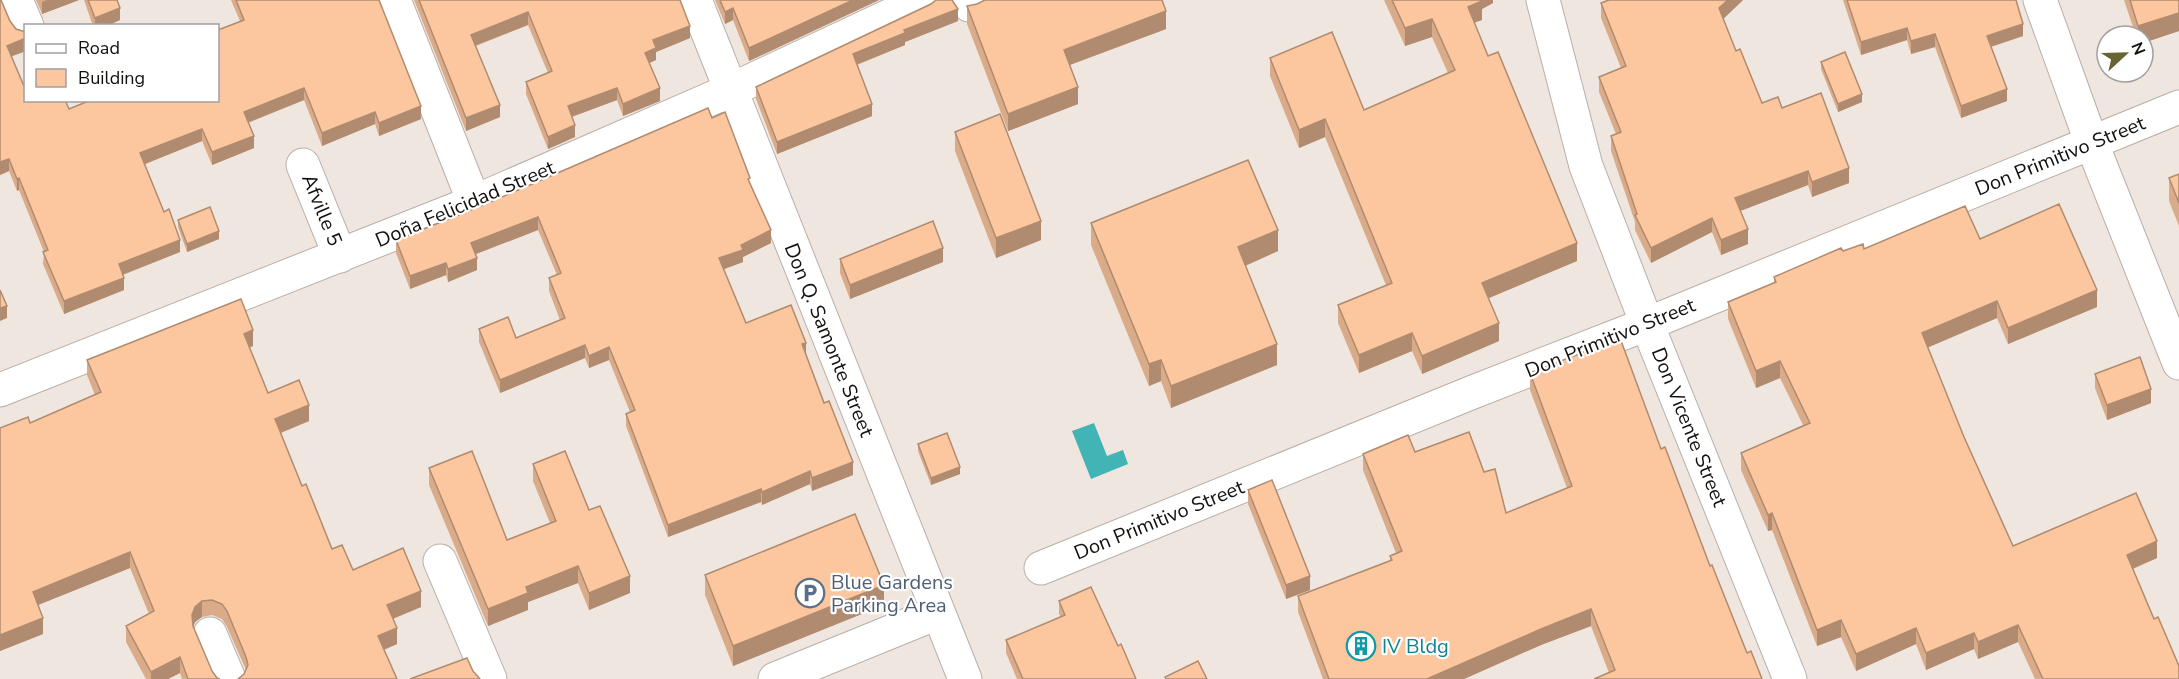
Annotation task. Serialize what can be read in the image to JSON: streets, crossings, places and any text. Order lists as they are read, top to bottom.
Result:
{
  "streets": {
    "street": [
      "Don Primitivo Street",
      "Doña Felicidad Street",
      "Afville 5",
      "Don Q. Samonte Street",
      "Don Vicente Street"
    ]
  },
  "crossings": [
    ["Don Primitivo Street", "Don Vicente Street"],
    ["Doña Felicidad Street", "Afville 5"],
    ["Doña Felicidad Street", "Don Q. Samonte Street"]
  ],
  "places": {
    "parking": ["Blue Gardens Parking Area"],
    "building": ["IV Bldg"]
  },
  "legend": ["Road", "Building"],
  "north": "right"
}
